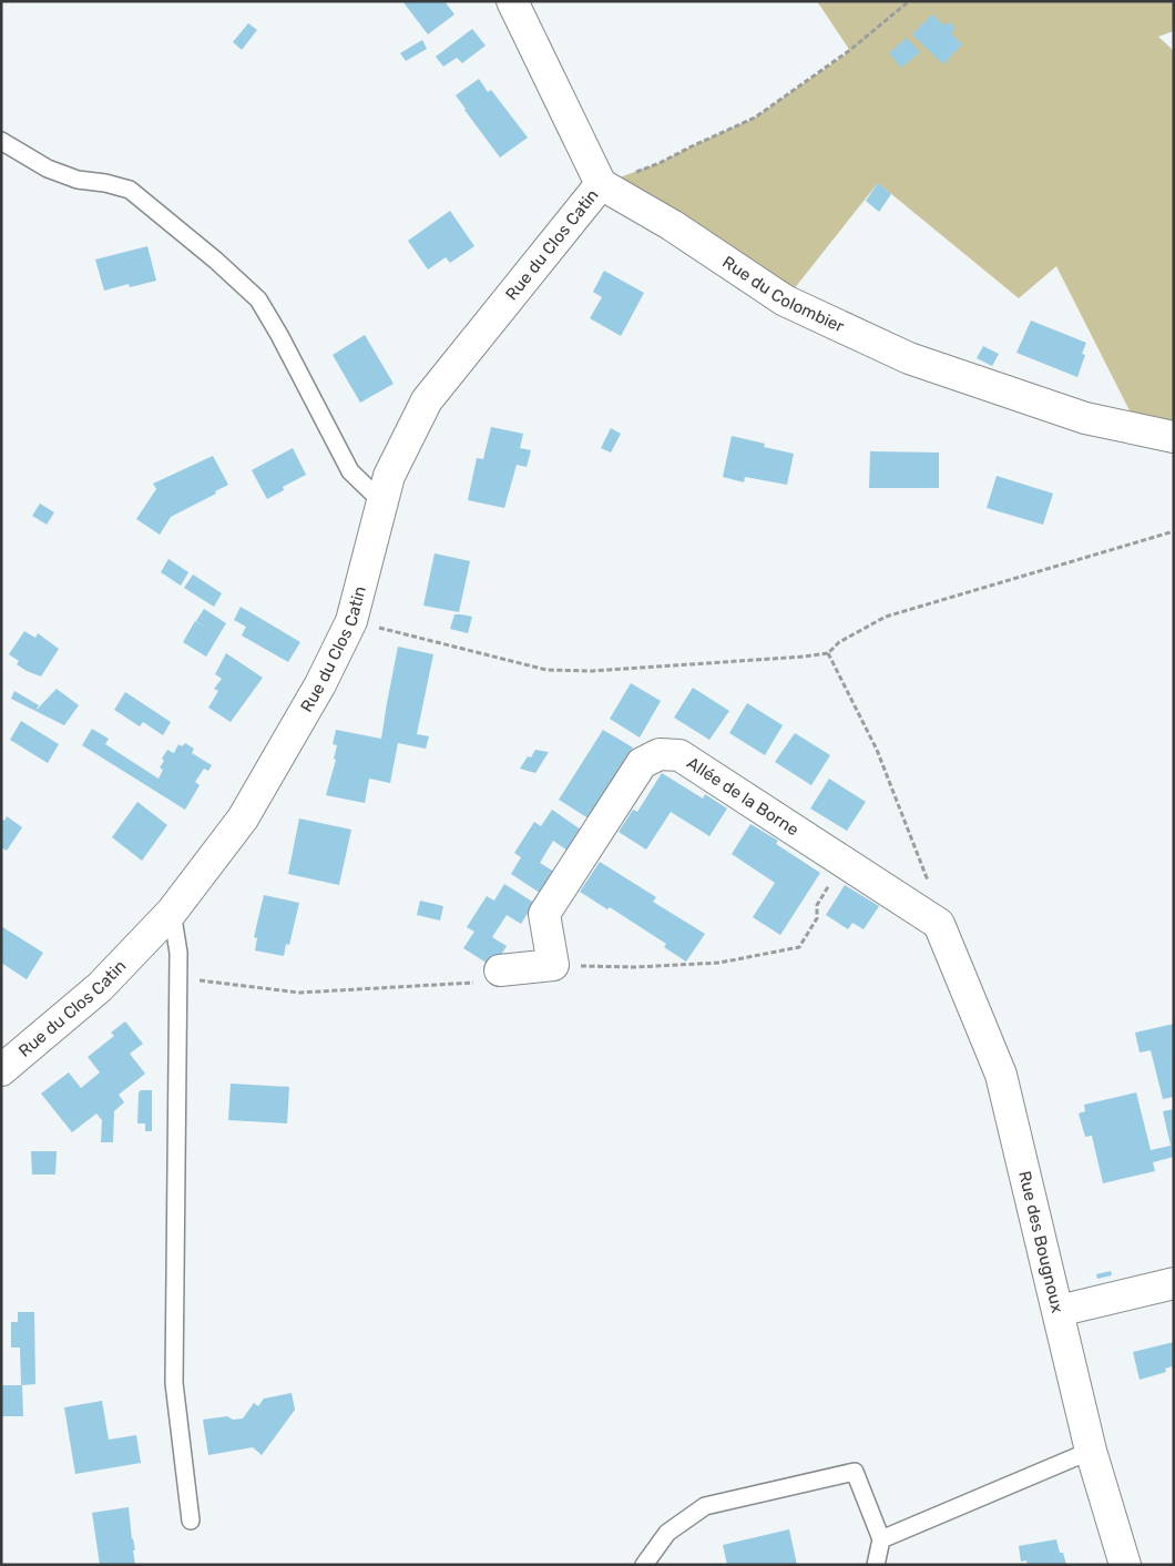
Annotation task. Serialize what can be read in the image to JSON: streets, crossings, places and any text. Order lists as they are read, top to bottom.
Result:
{
  "streets": {
    "street": [
      "Rue du Clos Catin",
      "Rue du Colombier",
      "Allée de la Borne",
      "Rue des Bougnoux"
    ]
  },
  "crossings": [
    ["Rue du Clos Catin", "Rue du Colombier"],
    ["Allée de la Borne", "Rue des Bougnoux"]
  ]
}
